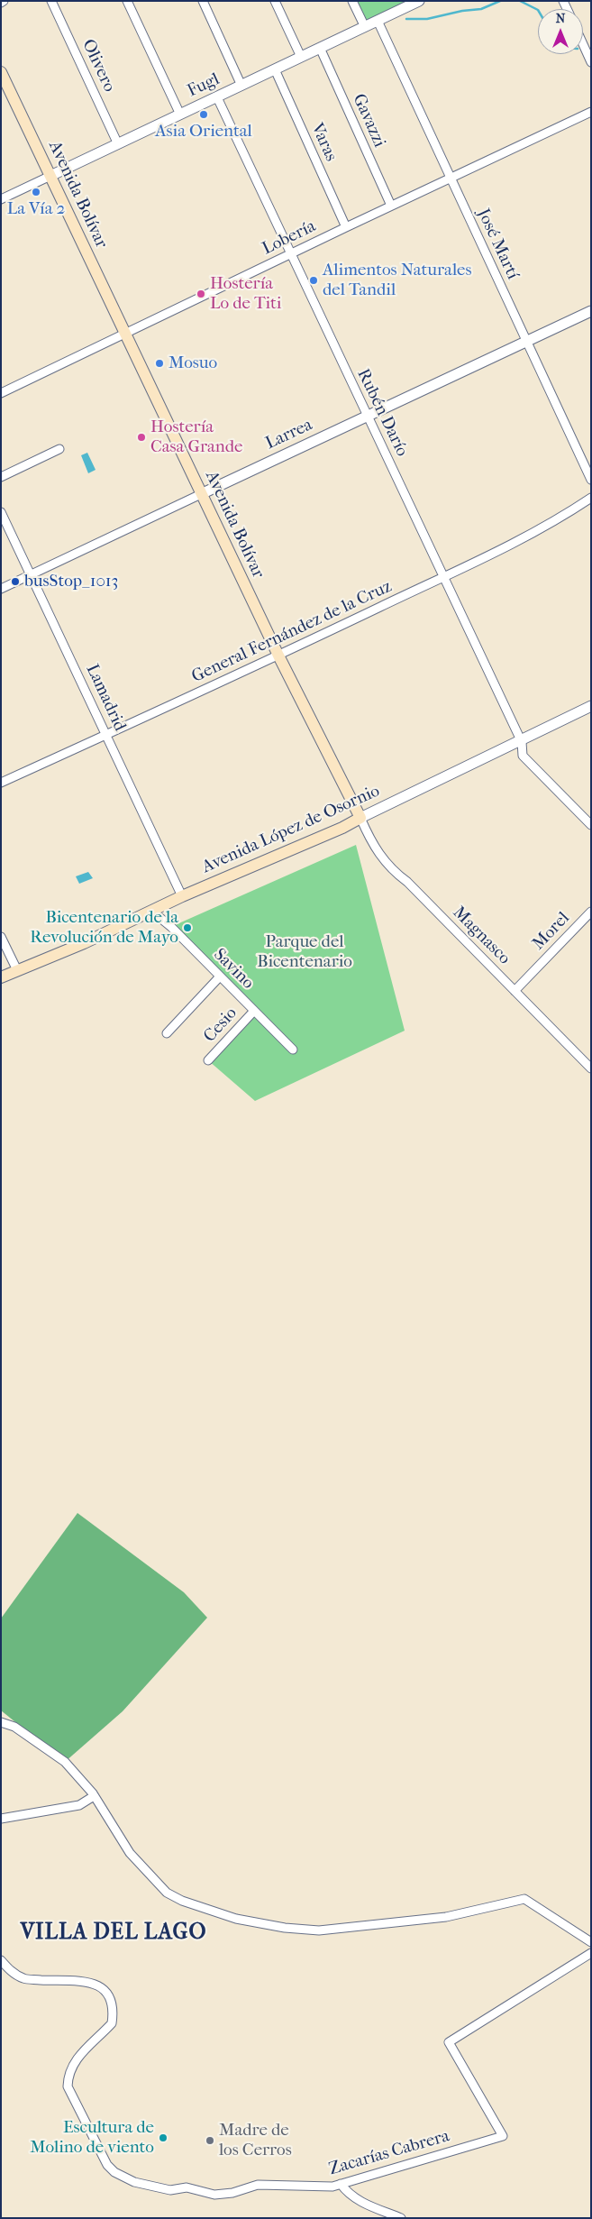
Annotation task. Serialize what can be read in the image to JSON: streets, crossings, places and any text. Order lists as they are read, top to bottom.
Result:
{
  "streets": {
    "main road": ["Avenida Bolívar", "Avenida López de Osornio"],
    "street": [
      "Olivero",
      "Fugl",
      "Gavazzi",
      "Varas",
      "Lobería",
      "José Martí",
      "Rubén Darío",
      "Larrea",
      "General Fernández de la Cruz",
      "Lamadrid",
      "Morel",
      "Magnasco",
      "Savino",
      "Cesio",
      "Zacarías Cabrera"
    ]
  },
  "crossings": [
    ["Olivero", "Fugl"],
    ["Fugl", "Gavazzi"],
    ["Fugl", "Varas"],
    ["Fugl", "Avenida Bolívar"],
    ["Fugl", "José Martí"],
    ["Fugl", "Rubén Darío"],
    ["Gavazzi", "Lobería"],
    ["Varas", "Lobería"],
    ["Avenida Bolívar", "Lobería"],
    ["Avenida Bolívar", "Larrea"],
    ["Avenida Bolívar", "General Fernández de la Cruz"],
    ["Avenida Bolívar", "Avenida López de Osornio"],
    ["Avenida Bolívar", "Magnasco"],
    ["Lobería", "José Martí"],
    ["Lobería", "Rubén Darío"],
    ["José Martí", "Larrea"],
    ["Rubén Darío", "Larrea"],
    ["Rubén Darío", "General Fernández de la Cruz"],
    ["Rubén Darío", "Avenida López de Osornio"],
    ["Larrea", "Lamadrid"],
    ["General Fernández de la Cruz", "Lamadrid"],
    ["Lamadrid", "Avenida López de Osornio"],
    ["Avenida López de Osornio", "Magnasco"],
    ["Avenida López de Osornio", "Savino"],
    ["Morel", "Magnasco"],
    ["Savino", "Cesio"]
  ],
  "districts": ["VILLA DEL LAGO"],
  "parks": ["Parque del Bicentenario"],
  "places": [
    "Asia Oriental",
    "La Vía 2",
    "Alimentos Naturales del Tandil",
    "Hostería Lo de Titi",
    "Mosuo",
    "Hostería Casa Grande",
    "busStop_1013",
    "Bicentenario de la Revolución de Mayo",
    "Escultura de Molino de viento",
    "Madre de los Cerros"
  ],
  "north": "top"
}
